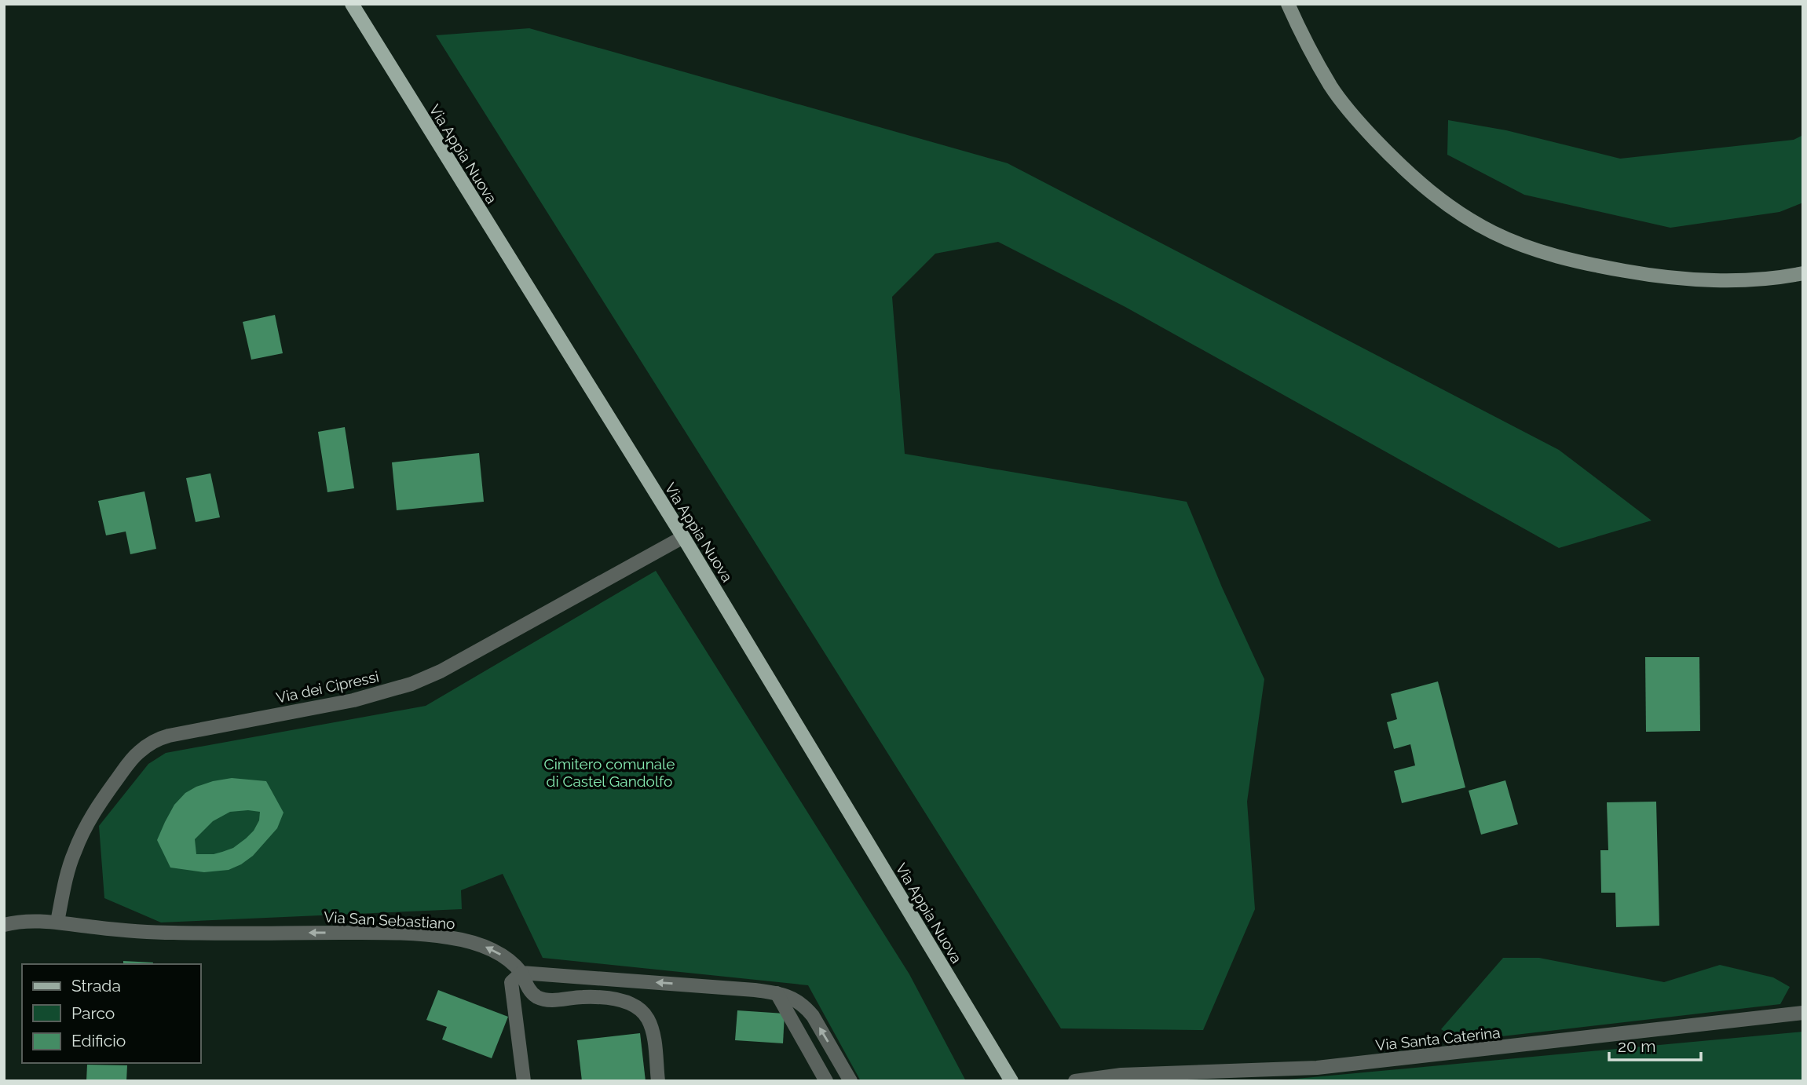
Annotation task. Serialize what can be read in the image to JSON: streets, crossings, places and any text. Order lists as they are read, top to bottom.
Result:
{
  "streets": {
    "main road": ["Via Appia Nuova"],
    "street": ["Via dei Cipressi", "Via San Sebastiano", "Via Santa Caterina"]
  },
  "crossings": [
    ["Via Appia Nuova", "Via dei Cipressi"],
    ["Via dei Cipressi", "Via San Sebastiano"]
  ],
  "one_way": ["Via San Sebastiano"],
  "parks": ["Cimitero comunale di Castel Gandolfo"],
  "legend": ["Strada", "Parco", "Edificio"],
  "scale_bar": "20 m"
}
